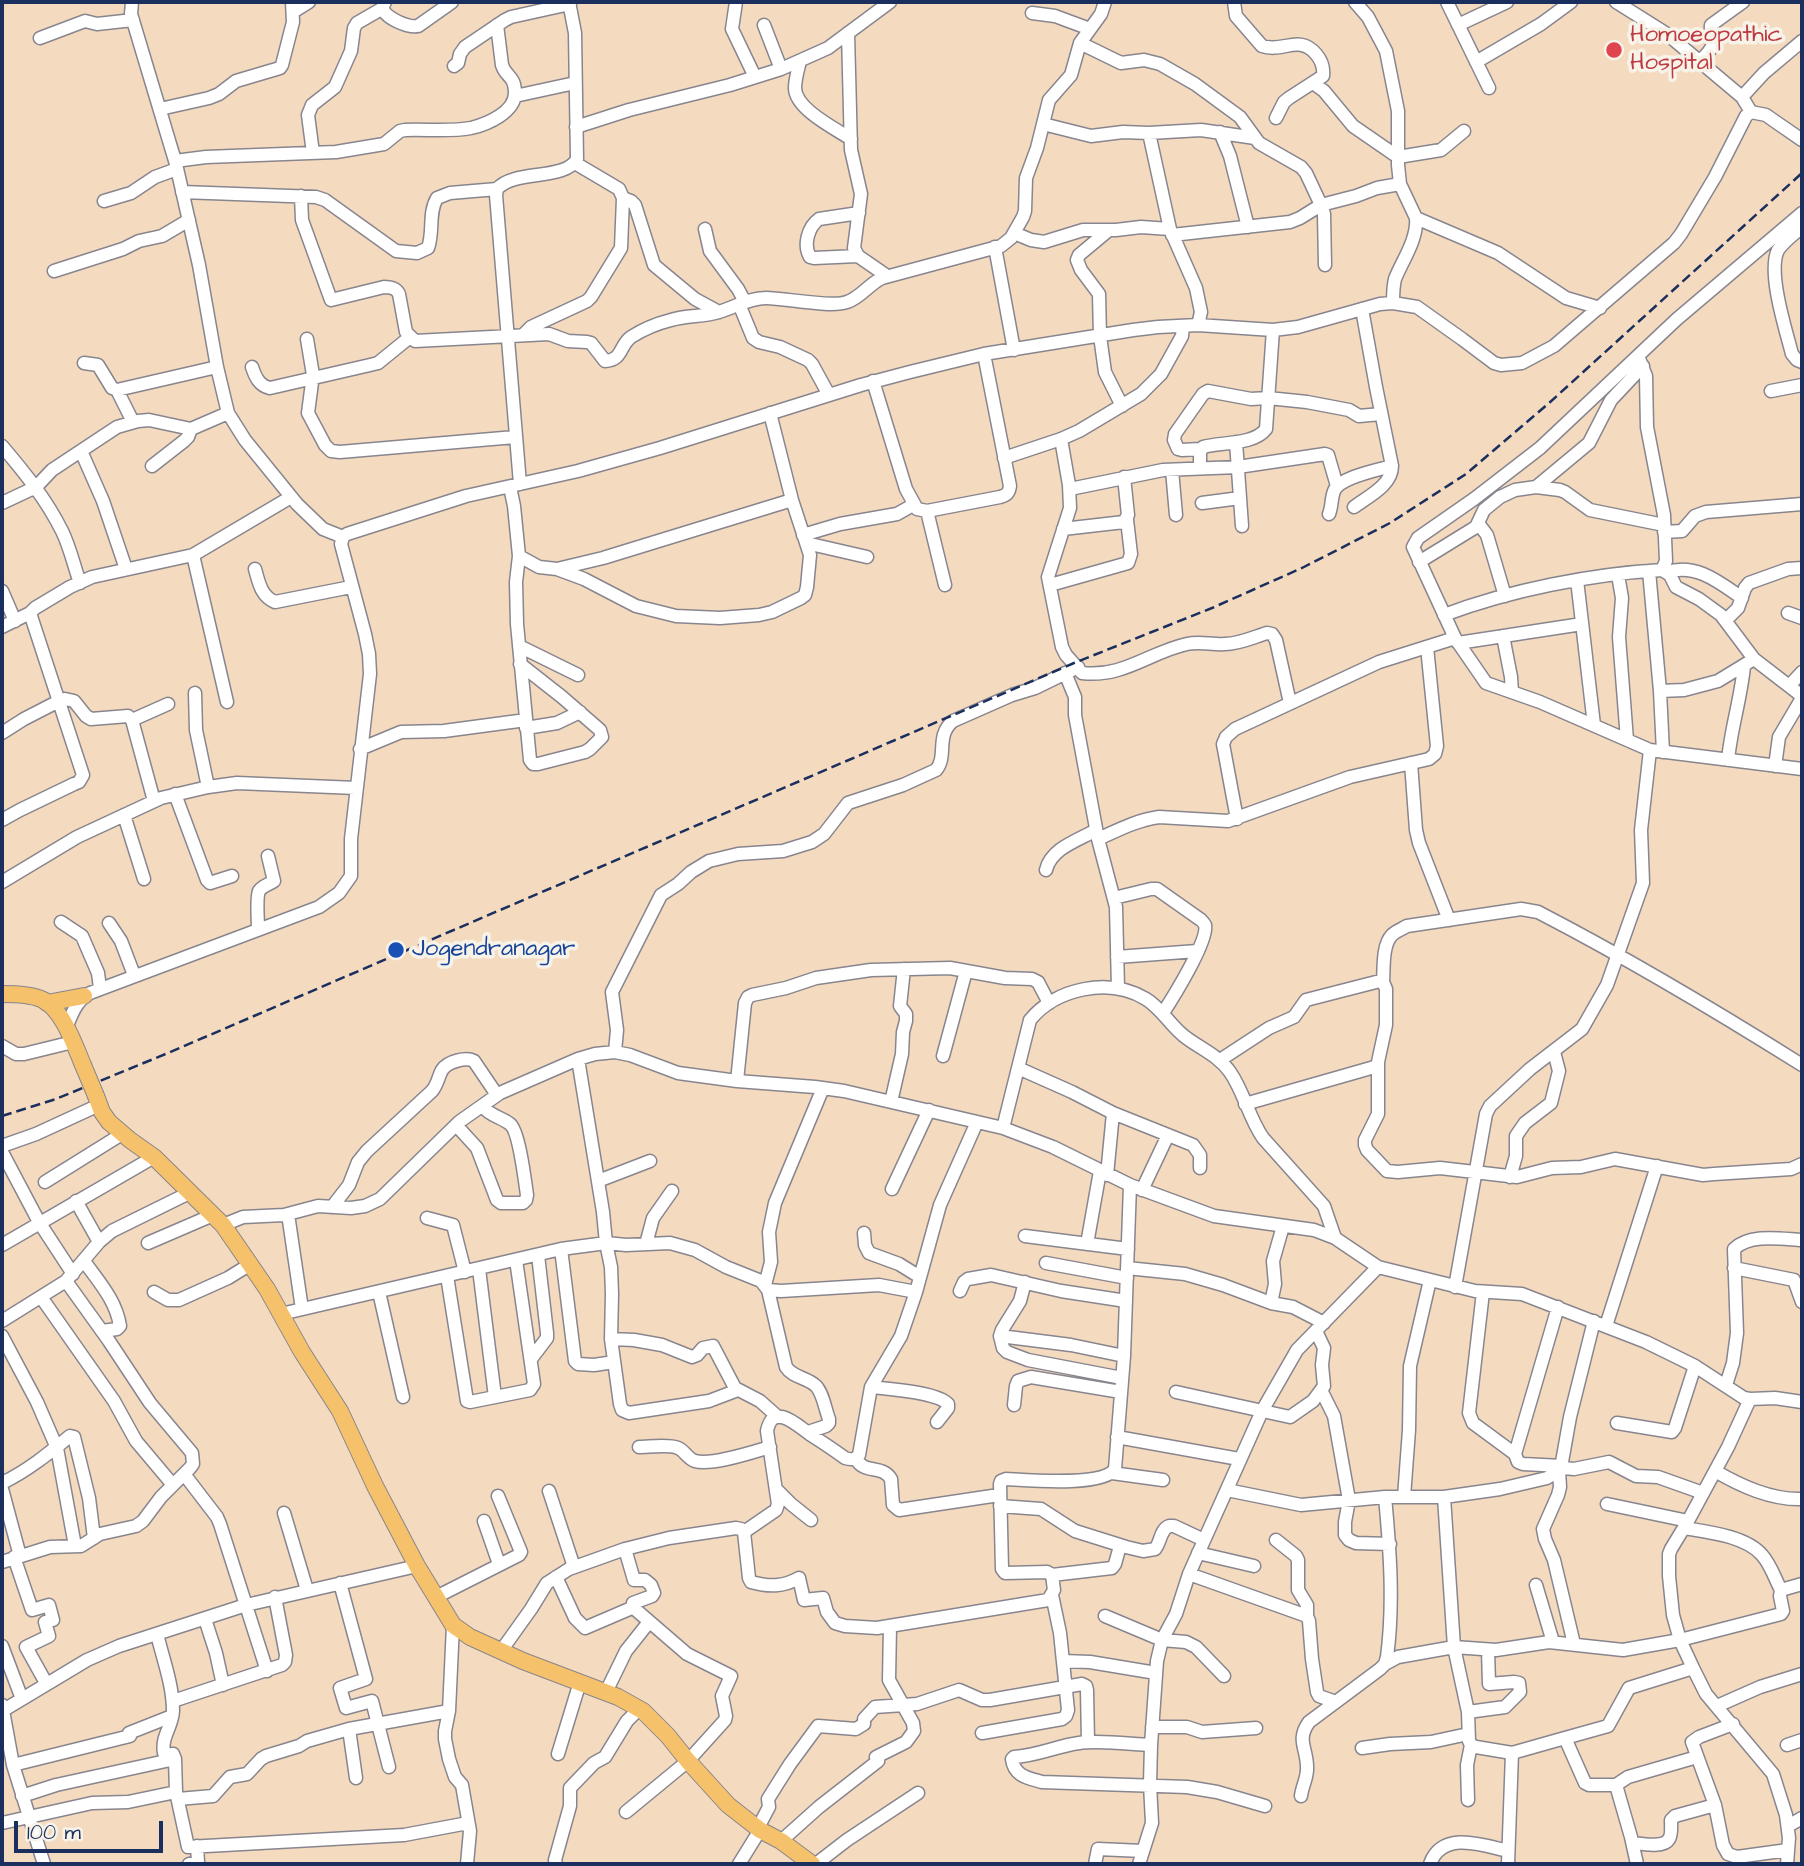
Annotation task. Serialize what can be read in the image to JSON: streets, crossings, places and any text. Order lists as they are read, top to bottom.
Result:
{
  "places": ["Homoeopathic Hospital", "Jogendranagar"],
  "scale_bar": "100 m"
}
